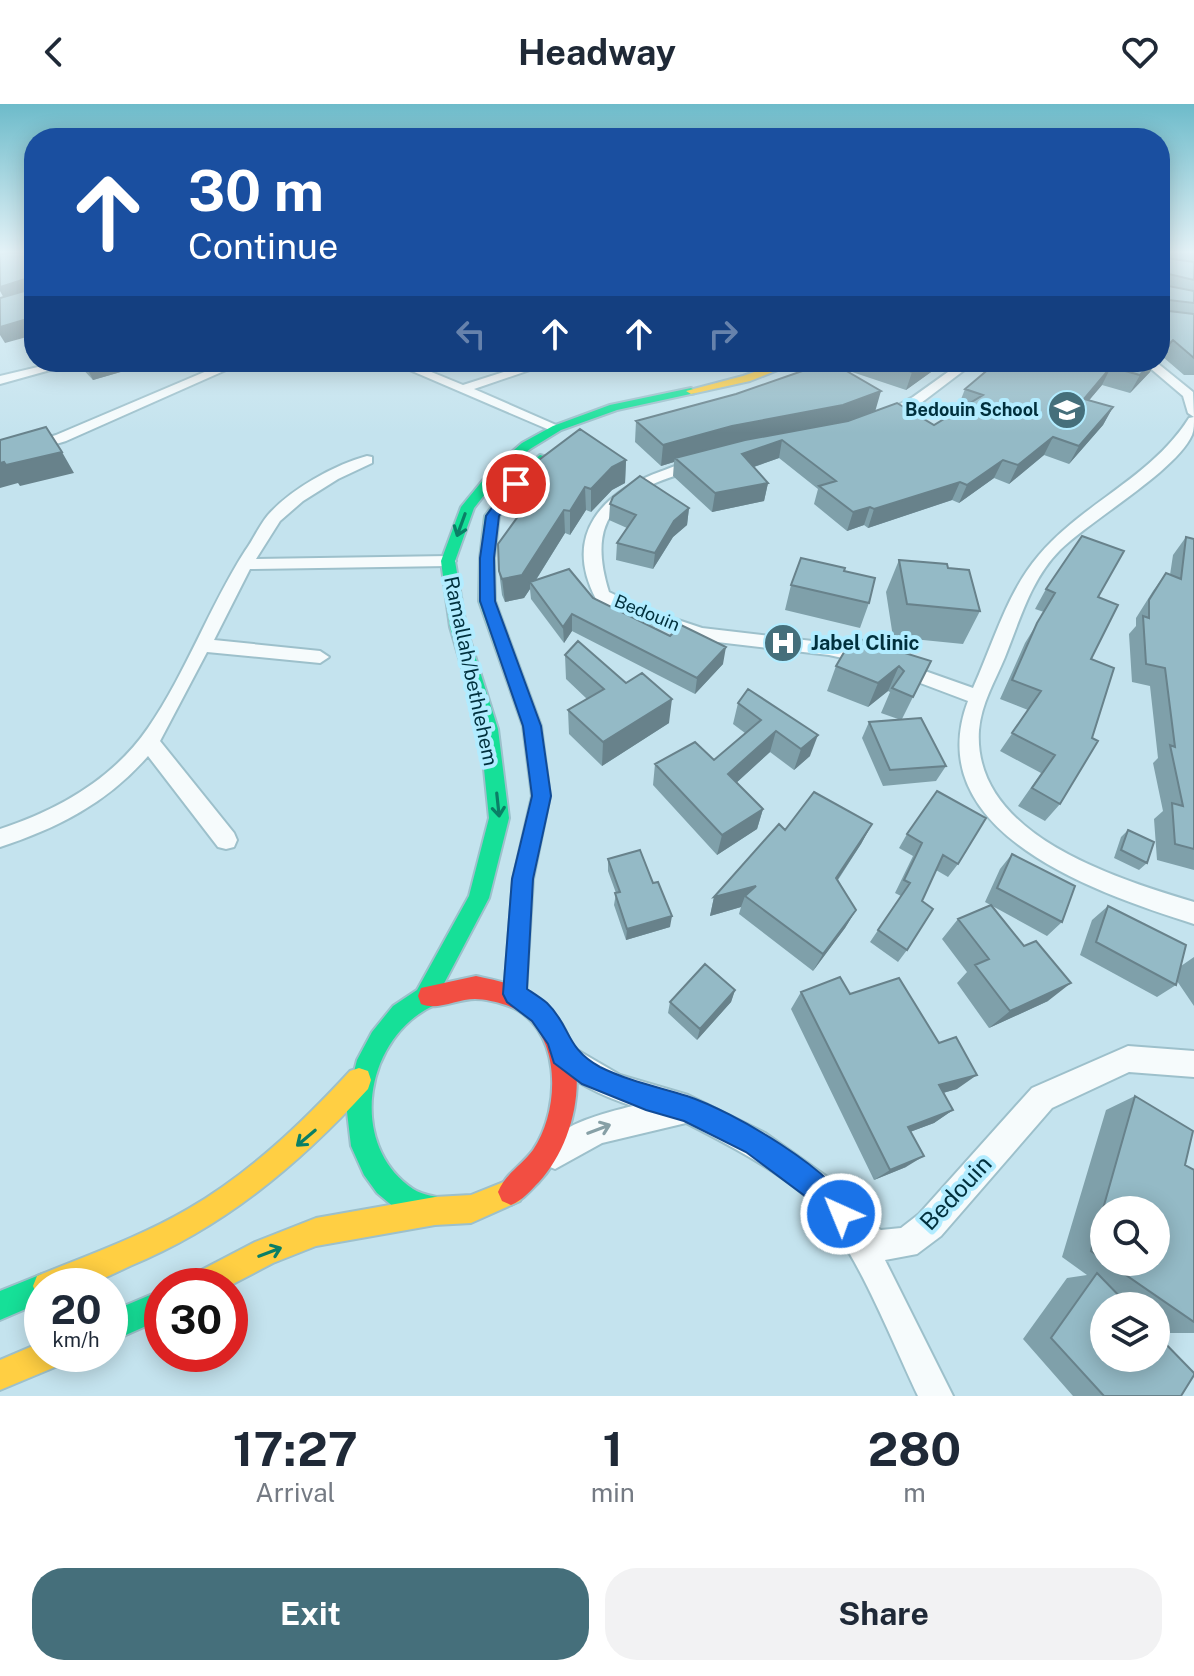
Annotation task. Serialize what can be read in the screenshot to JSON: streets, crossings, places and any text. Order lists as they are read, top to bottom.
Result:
{
  "streets": {
    "main road": ["Ramallah/bethlehem"],
    "street": ["Bedouin"]
  },
  "places": {
    "school or university": ["Bedouin School"],
    "hospital": ["Jabel Clinic"]
  },
  "page": {
    "header": "Headway",
    "turn": ["30 m", "Continue"],
    "speed": "20 km/h",
    "limit": "30",
    "eta": [
      "17:27",
      "Arrival",
      "1",
      "min",
      "280",
      "m"
    ],
    "buttons": ["Exit", "Share"]
  }
}
